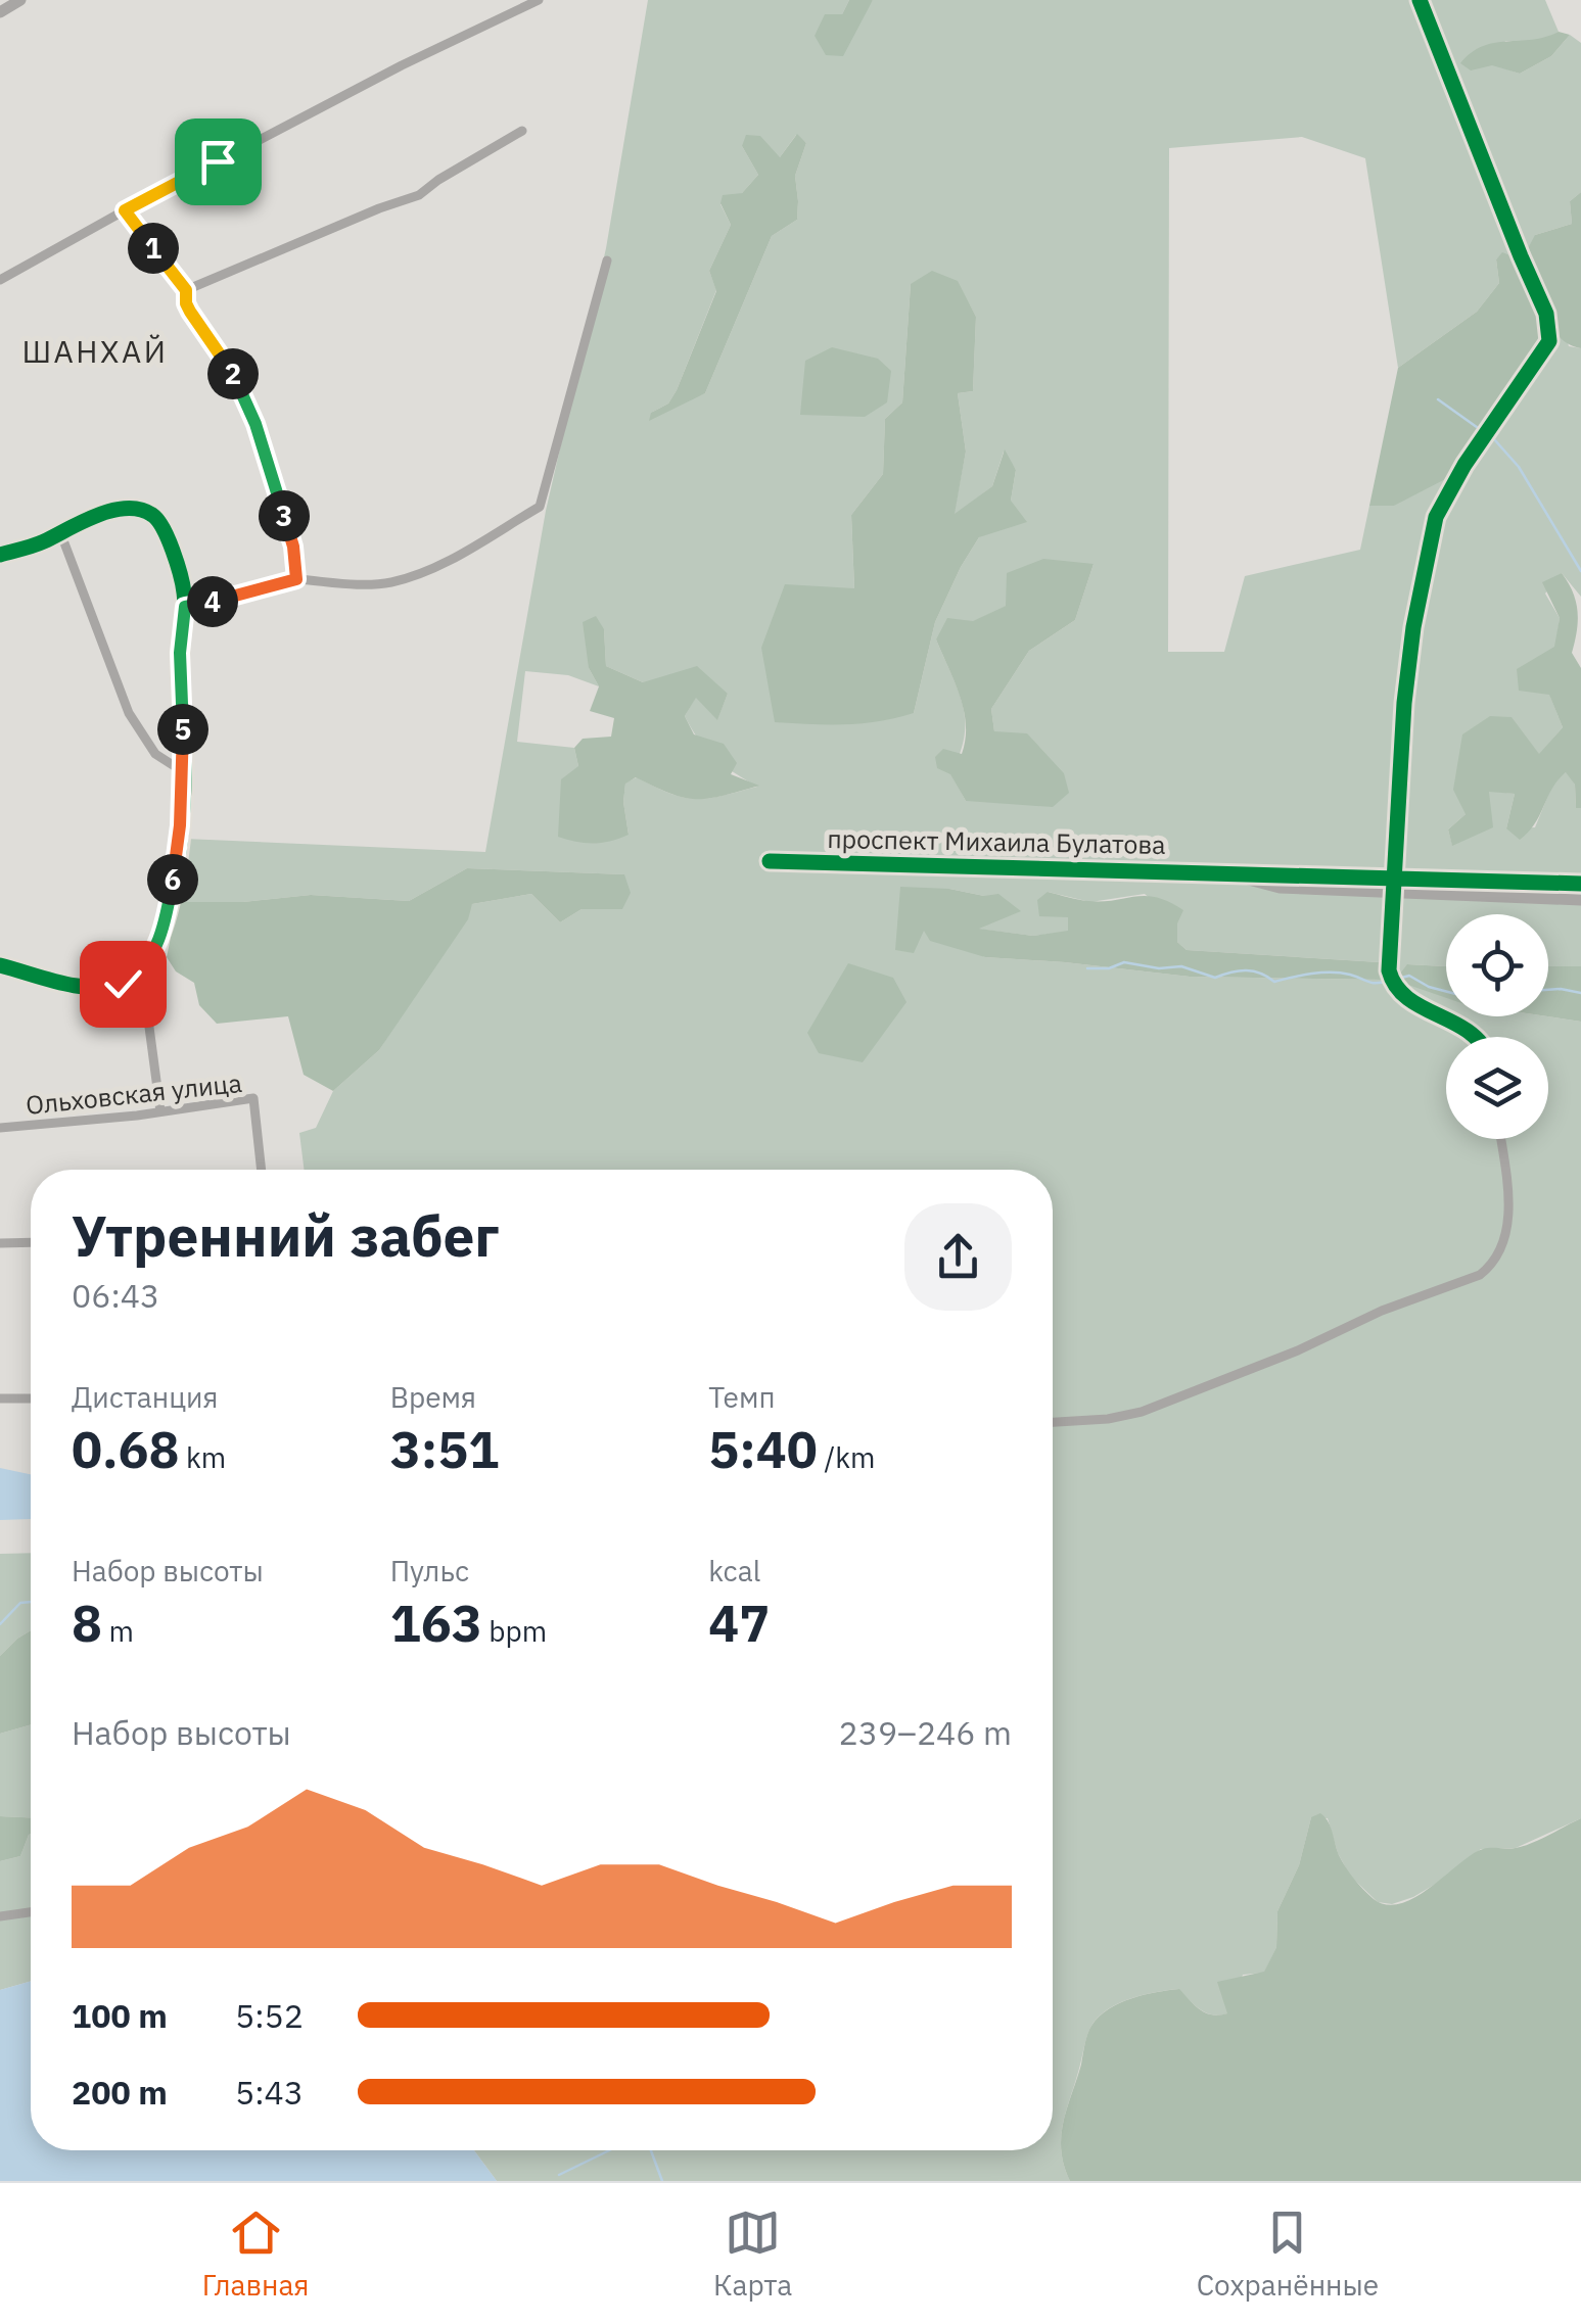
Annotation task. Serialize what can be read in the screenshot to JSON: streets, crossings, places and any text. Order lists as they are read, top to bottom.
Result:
{
  "streets": {
    "street": ["проспект Михаила Булатова", "Ольховская улица"]
  },
  "districts": ["ШАНХАЙ"],
  "page": {
    "pins": [
      "1",
      "2",
      "3",
      "4",
      "5",
      "6"
    ],
    "heading": ["Утренний забег", "06:43"],
    "stats": [
      ["Дистанция", "0.68 km"],
      ["Время", "3:51"],
      ["Темп", "5:40 /km"],
      ["Набор высоты", "8 m"],
      ["Пульс", "163 bpm"],
      ["kcal", "47"]
    ],
    "chart": ["Набор высоты", "239–246 m"],
    "list": [
      {
        "name": "100 m",
        "note": "5:52"
      },
      {
        "name": "200 m",
        "note": "5:43"
      }
    ],
    "tabs": ["Главная", "Карта", "Сохранённые"]
  }
}
